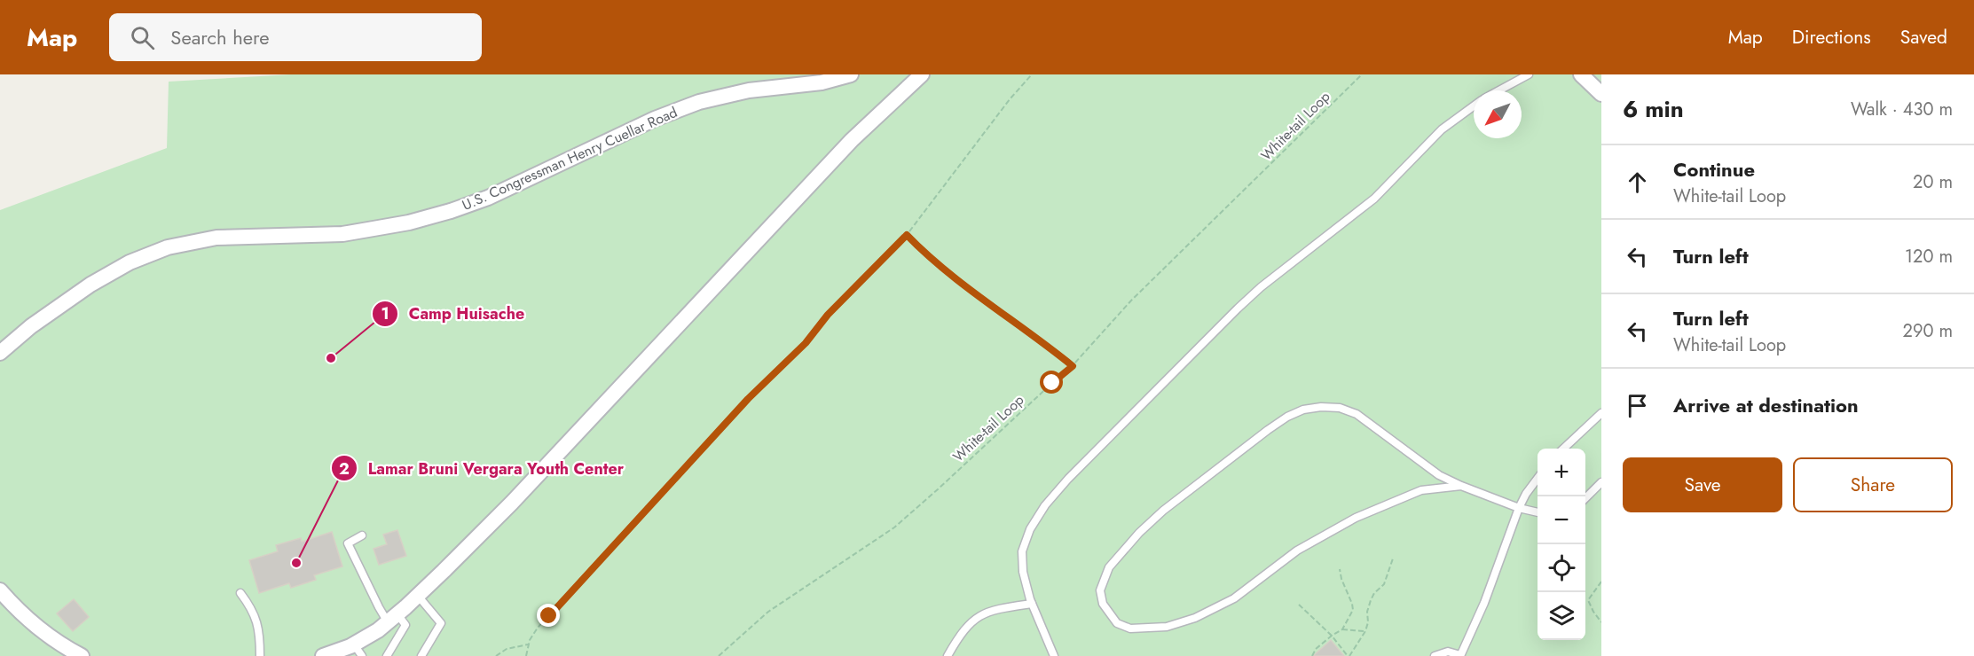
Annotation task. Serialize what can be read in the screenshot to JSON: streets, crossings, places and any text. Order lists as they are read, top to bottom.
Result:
{
  "streets": {
    "street": ["U.S. Congressman Henry Cuellar Road"],
    "path": ["White-tail Loop"]
  },
  "places": ["Camp Huisache", "Lamar Bruni Vergara Youth Center"],
  "north": "bottom left",
  "page": {
    "header": "Map",
    "search": "Search here",
    "nav": ["Map", "Directions", "Saved"],
    "heading": ["6 min", "Walk · 430 m"],
    "list": [
      ["Continue", "White-tail Loop", "20 m"],
      ["Turn left", "120 m"],
      ["Turn left", "White-tail Loop", "290 m"],
      "Arrive at destination"
    ],
    "buttons": ["Save", "Share"],
    "map_buttons": ["+", "−"]
  }
}
